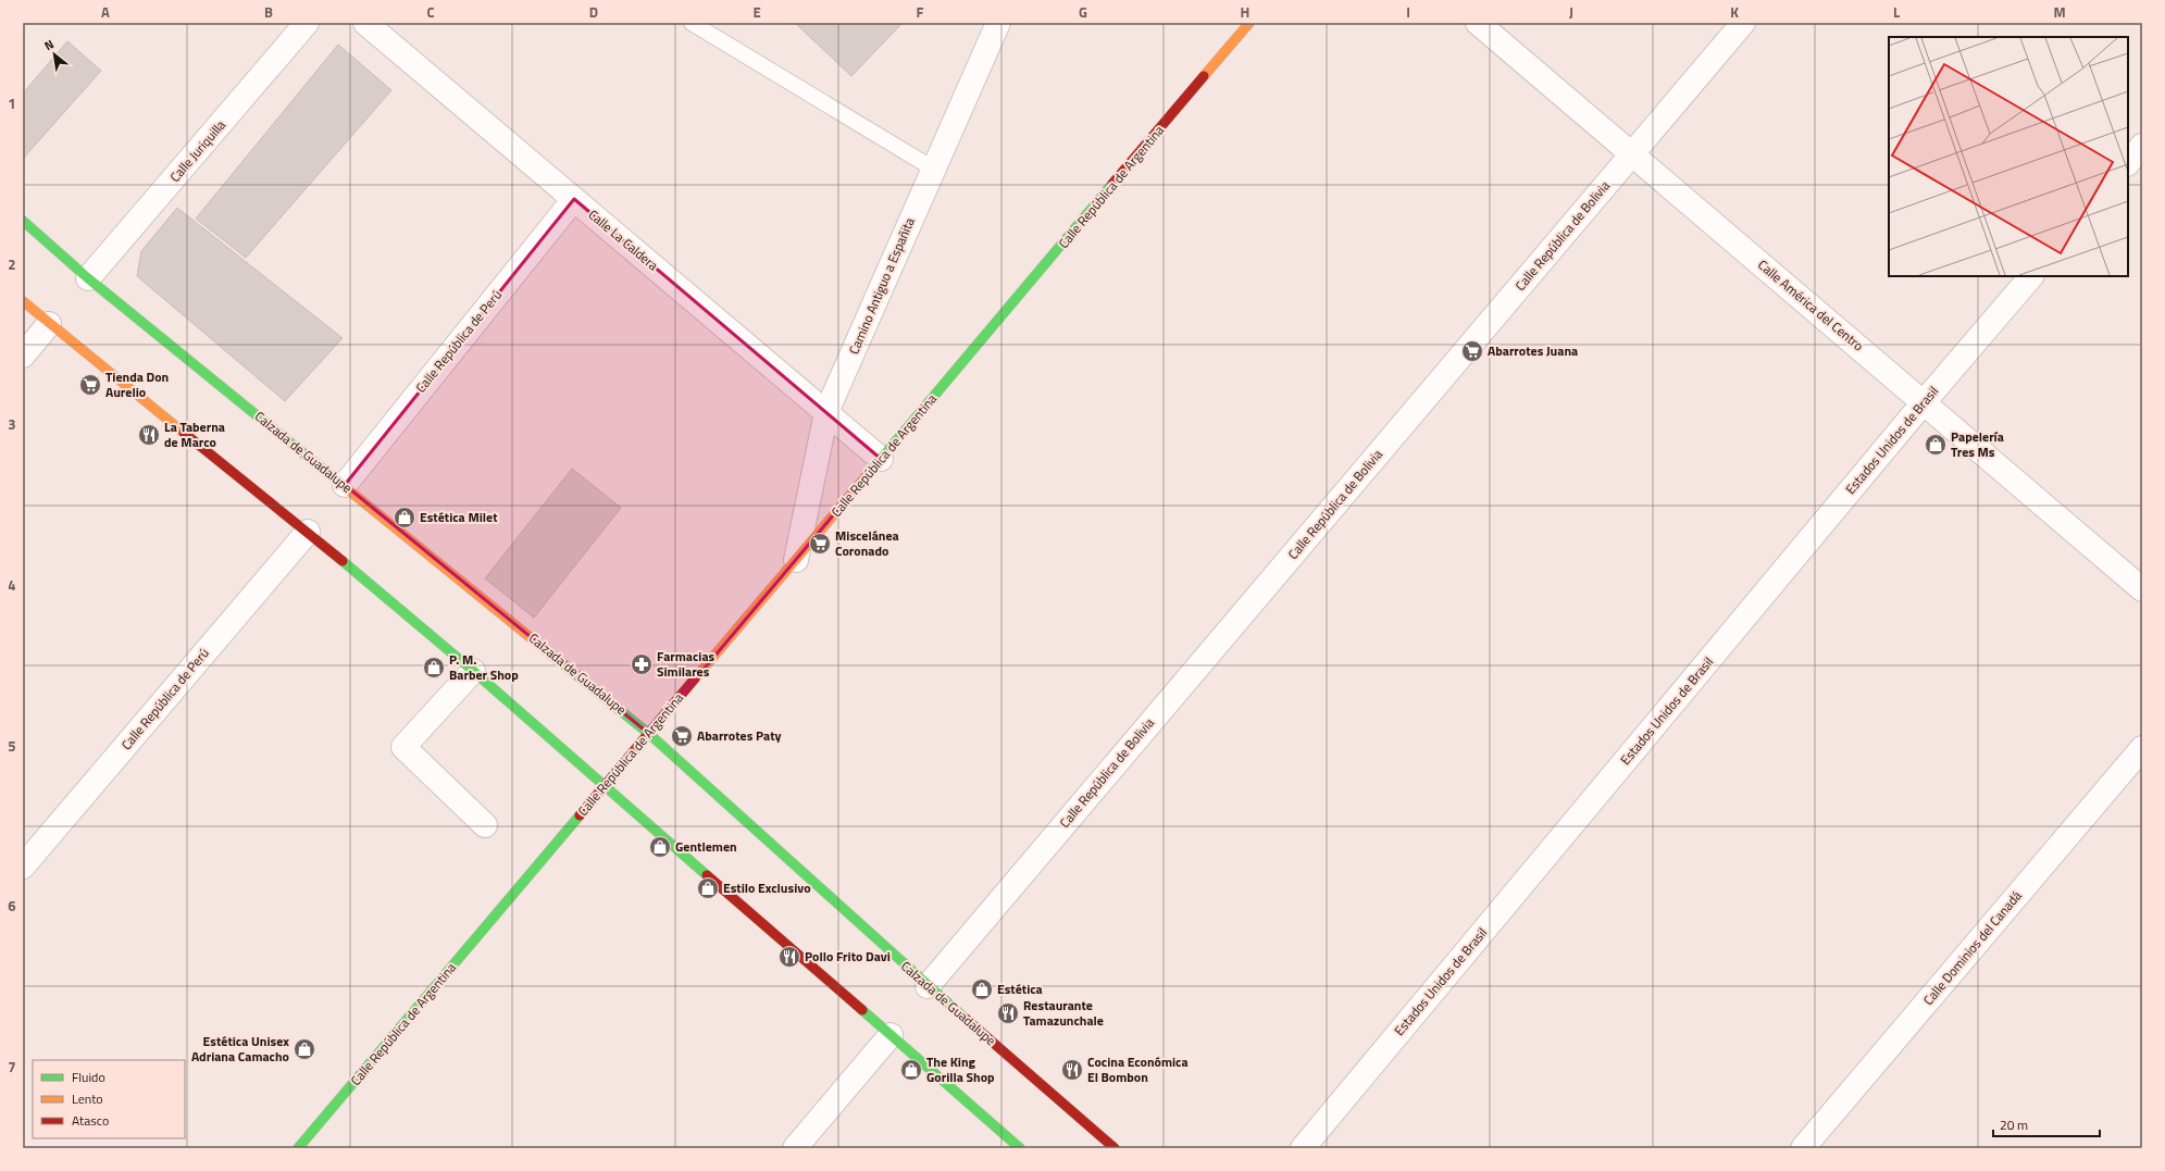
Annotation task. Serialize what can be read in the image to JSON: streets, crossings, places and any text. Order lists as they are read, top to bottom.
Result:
{
  "streets": {
    "main road": ["Calle República de Argentina", "Calzada de Guadalupe"],
    "street": [
      "Calle Juriquilla",
      "Calle República de Bolivia",
      "Calle La Caldera",
      "Camino Antiguo a Españita",
      "Calle América del Centro",
      "Calle República de Perú",
      "Estados Unidos de Brasil",
      "Calle Dominios del Canadá"
    ]
  },
  "crossings": [
    ["Calle Juriquilla", "Calzada de Guadalupe"],
    ["Calle República de Argentina", "Calle La Caldera"],
    ["Calle República de Argentina", "Camino Antiguo a Españita"],
    ["Calle República de Argentina", "Calzada de Guadalupe"],
    ["Calle República de Bolivia", "Calle América del Centro"],
    ["Calle República de Bolivia", "Calzada de Guadalupe"],
    ["Calle La Caldera", "Camino Antiguo a Españita"],
    ["Calle La Caldera", "Calle República de Perú"],
    ["Calle América del Centro", "Estados Unidos de Brasil"],
    ["Calle República de Perú", "Calzada de Guadalupe"]
  ],
  "places": {
    "supermarket": [
      "Abarrotes Juana",
      "Tienda Don Aurelio",
      "Miscelánea Coronado",
      "Abarrotes Paty"
    ],
    "restaurant": [
      "La Taberna de Marco",
      "Pollo Frito Davi",
      "Restaurante Tamazunchale",
      "Cocina Económica El Bombon"
    ],
    "shop": [
      "Papelería Tres Ms",
      "Estética Milet",
      "P. M. Barber Shop",
      "Gentlemen",
      "Estilo Exclusivo",
      "Estética",
      "Estética Unisex Adriana Camacho",
      "The King Gorilla Shop"
    ],
    "pharmacy": ["Farmacias Similares"]
  },
  "legend": ["Fluido", "Lento", "Atasco"],
  "scale_bar": "20 m",
  "north": "top left",
  "grid": {
    "columns": [
      "A",
      "B",
      "C",
      "D",
      "E",
      "F",
      "G",
      "H",
      "I",
      "J",
      "K",
      "L",
      "M"
    ],
    "rows": [
      "1",
      "2",
      "3",
      "4",
      "5",
      "6",
      "7"
    ]
  }
}
